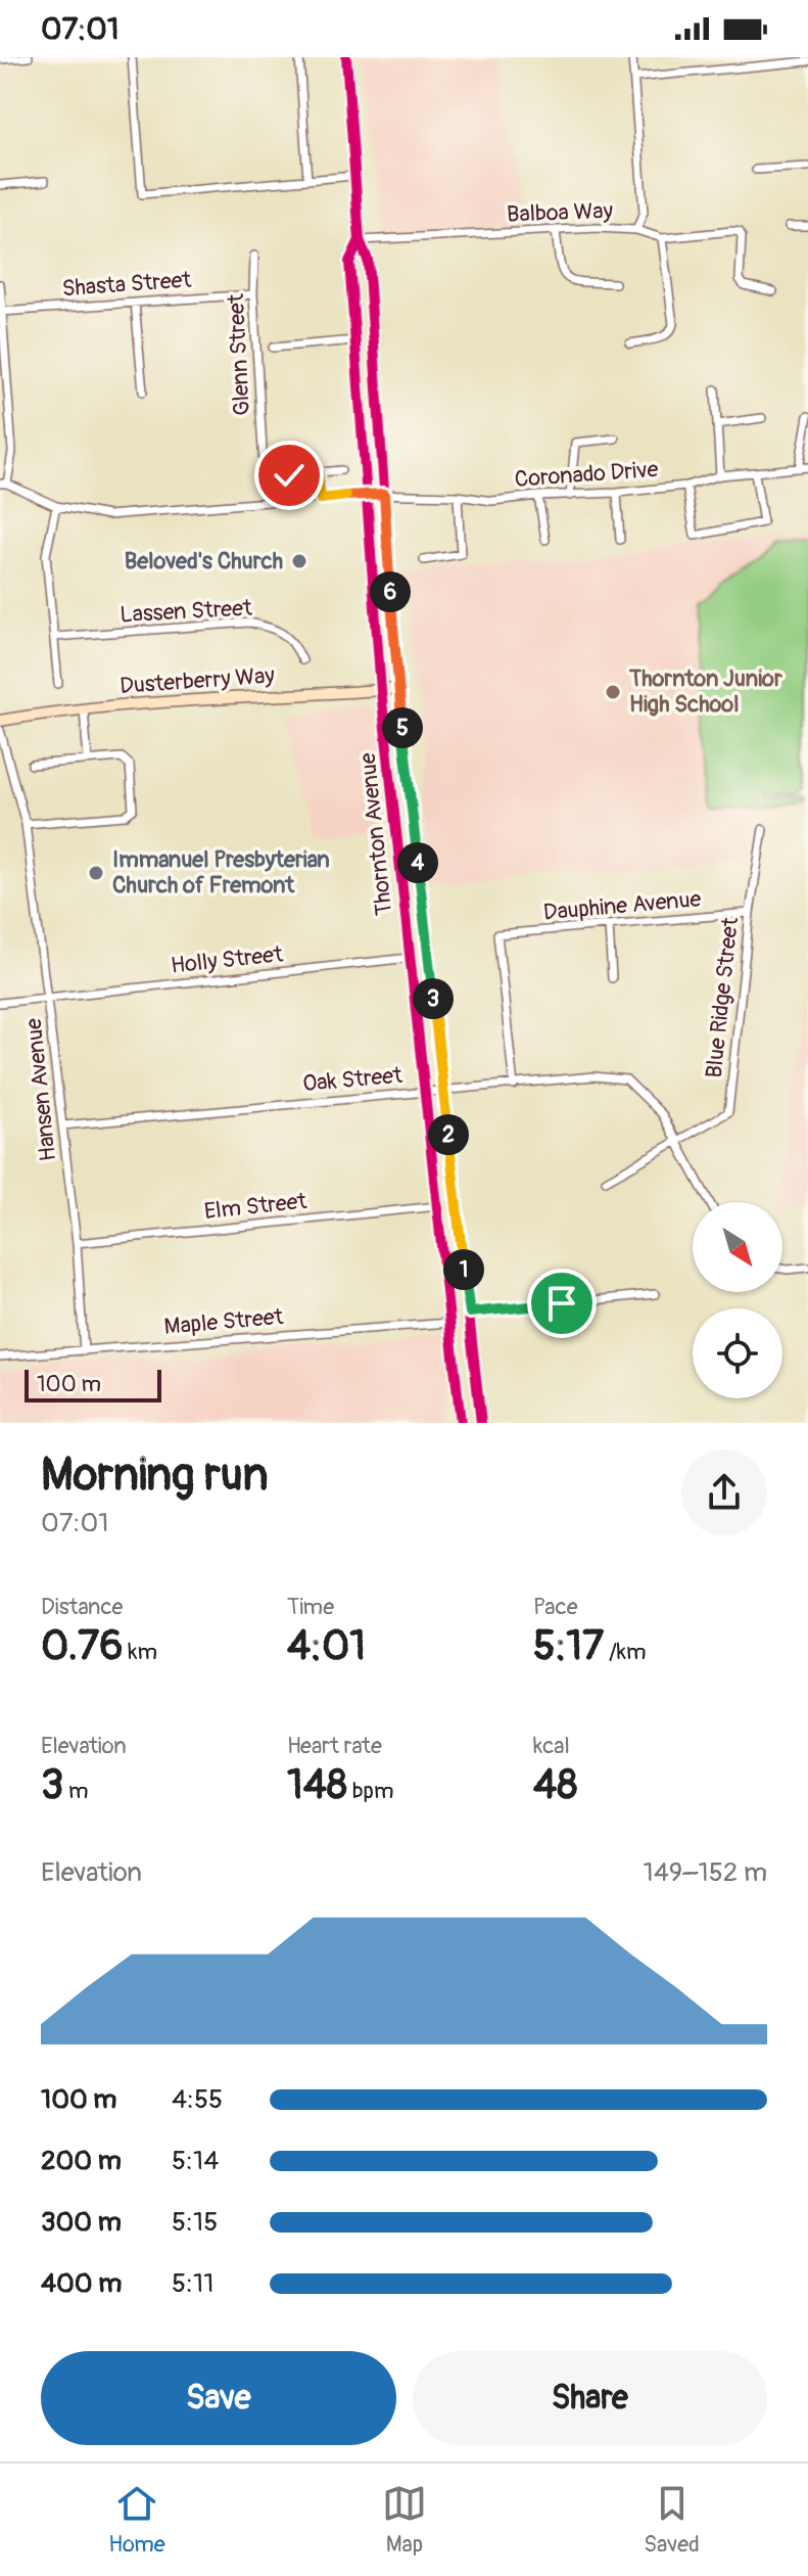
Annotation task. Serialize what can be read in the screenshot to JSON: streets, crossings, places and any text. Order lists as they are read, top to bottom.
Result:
{
  "streets": {
    "main road": ["Dusterberry Way", "Thornton Avenue"],
    "street": [
      "Balboa Way",
      "Shasta Street",
      "Glenn Street",
      "Coronado Drive",
      "Lassen Street",
      "Dauphine Avenue",
      "Holly Street",
      "Blue Ridge Street",
      "Oak Street",
      "Hansen Avenue",
      "Elm Street",
      "Maple Street"
    ]
  },
  "crossings": [
    ["Balboa Way", "Thornton Avenue"],
    ["Shasta Street", "Glenn Street"],
    ["Glenn Street", "Coronado Drive"],
    ["Coronado Drive", "Thornton Avenue"],
    ["Dusterberry Way", "Thornton Avenue"],
    ["Thornton Avenue", "Holly Street"],
    ["Thornton Avenue", "Oak Street"],
    ["Thornton Avenue", "Elm Street"],
    ["Thornton Avenue", "Maple Street"],
    ["Dauphine Avenue", "Blue Ridge Street"],
    ["Dauphine Avenue", "Oak Street"],
    ["Holly Street", "Hansen Avenue"],
    ["Blue Ridge Street", "Oak Street"],
    ["Oak Street", "Hansen Avenue"],
    ["Hansen Avenue", "Elm Street"],
    ["Hansen Avenue", "Maple Street"]
  ],
  "places": ["Beloved's Church", "Thornton Junior High School", "Immanuel Presbyterian Church of Fremont"],
  "scale_bar": "100 m",
  "north": "bottom right",
  "page": {
    "status": "07:01",
    "pins": [
      "6",
      "5",
      "4",
      "3",
      "2",
      "1"
    ],
    "scale": "100 m",
    "heading": ["Morning run", "07:01"],
    "stats": [
      ["Distance", "0.76 km"],
      ["Time", "4:01"],
      ["Pace", "5:17 /km"],
      ["Elevation", "3 m"],
      ["Heart rate", "148 bpm"],
      ["kcal", "48"]
    ],
    "chart": ["Elevation", "149–152 m"],
    "list": [
      {
        "name": "100 m",
        "note": "4:55"
      },
      {
        "name": "200 m",
        "note": "5:14"
      },
      {
        "name": "300 m",
        "note": "5:15"
      },
      {
        "name": "400 m",
        "note": "5:11"
      }
    ],
    "buttons": ["Save", "Share"],
    "tabs": ["Home", "Map", "Saved"]
  }
}
